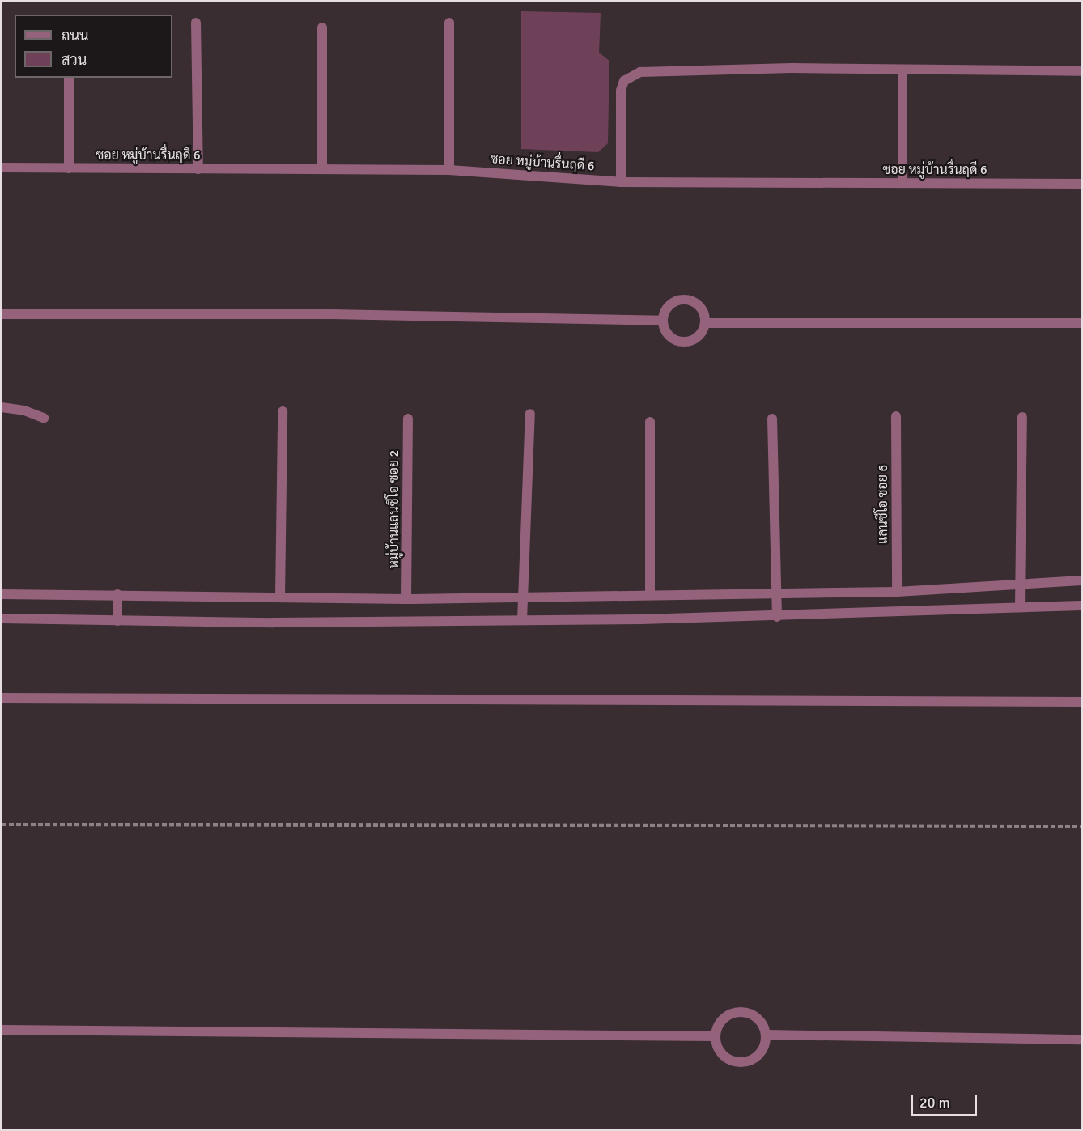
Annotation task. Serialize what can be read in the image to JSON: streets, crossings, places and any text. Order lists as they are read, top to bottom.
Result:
{
  "streets": {
    "street": ["ซอย หมู่บ้านรื่นฤดี 6", "แลนซีโอ ซอย 6", "หมู่บ้านแลนซีโอ ซอย 2"]
  },
  "legend": ["ถนน", "สวน"],
  "scale_bar": "20 m"
}
